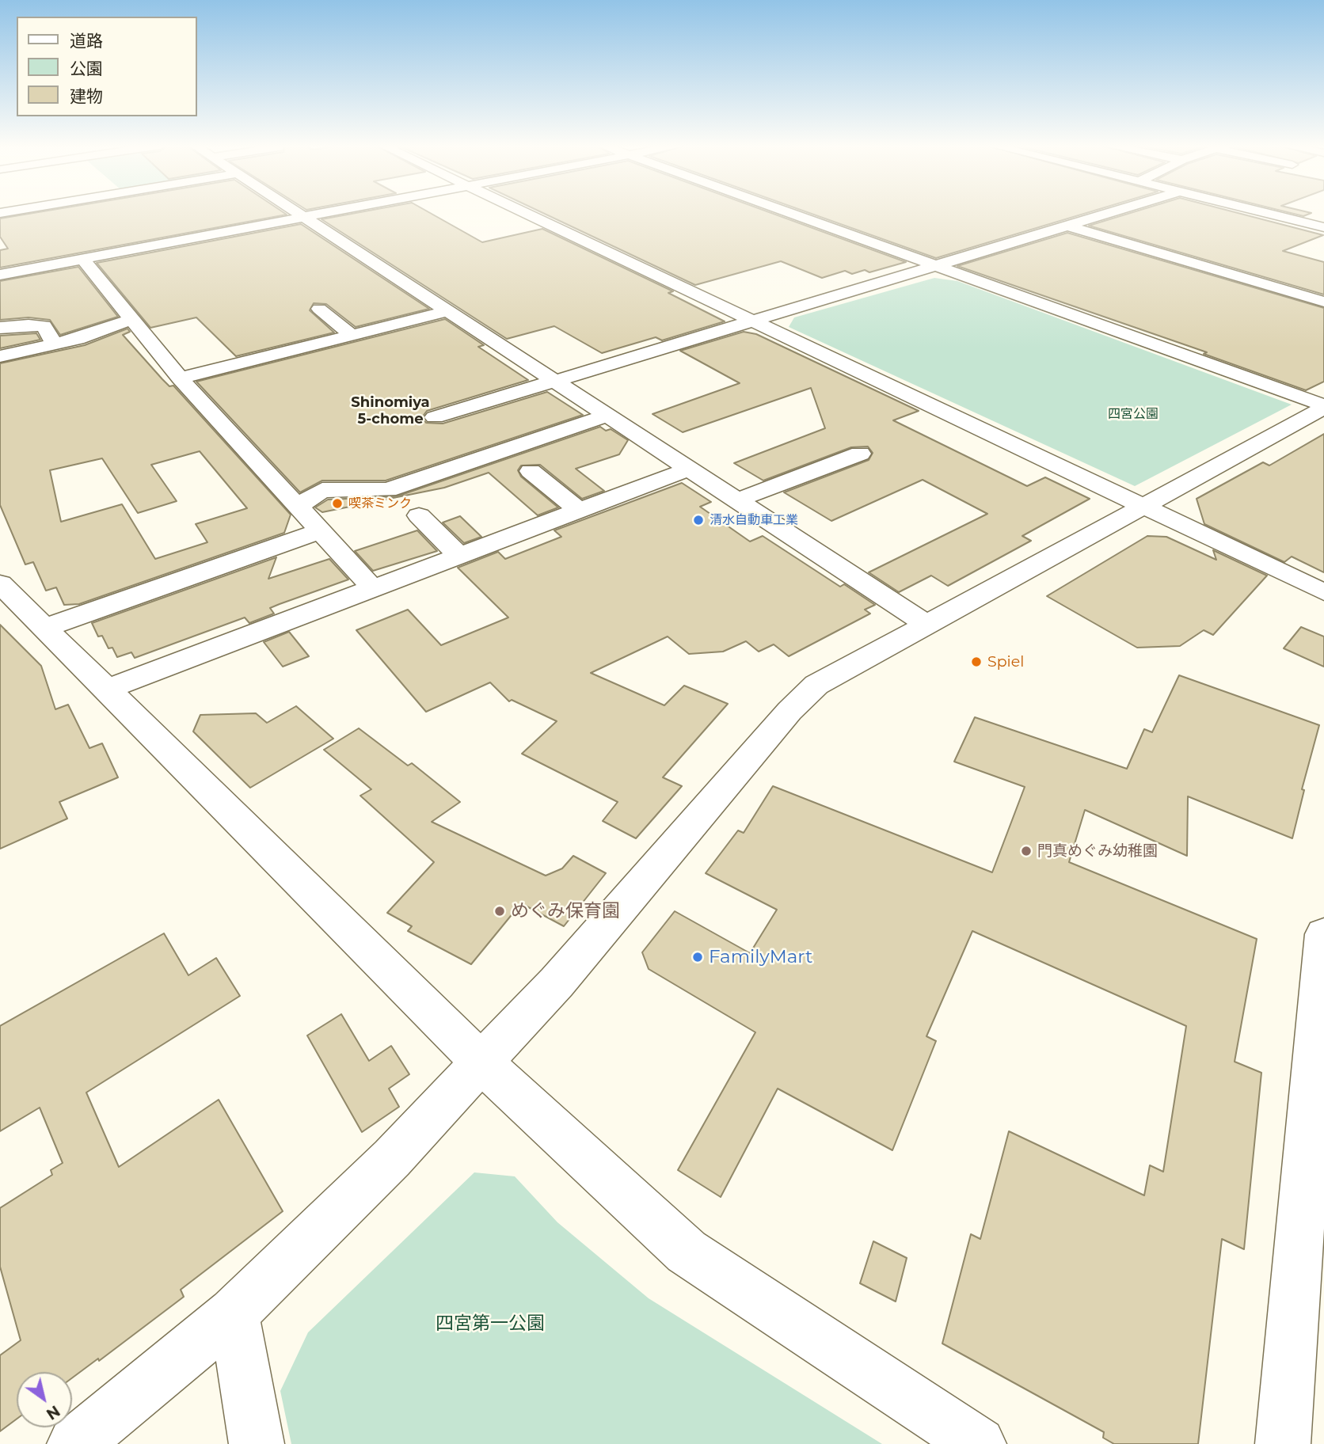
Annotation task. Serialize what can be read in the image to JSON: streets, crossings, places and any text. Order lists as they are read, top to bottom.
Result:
{
  "districts": ["Shinomiya 5-chome"],
  "parks": ["四宮公園", "四宮第一公園"],
  "places": [
    "喫茶ミンク",
    "清水自動車工業",
    "Spiel",
    "門真めぐみ幼稚園",
    "めぐみ保育園",
    "FamilyMart"
  ],
  "legend": ["道路", "公園", "建物"],
  "north": "bottom right"
}
